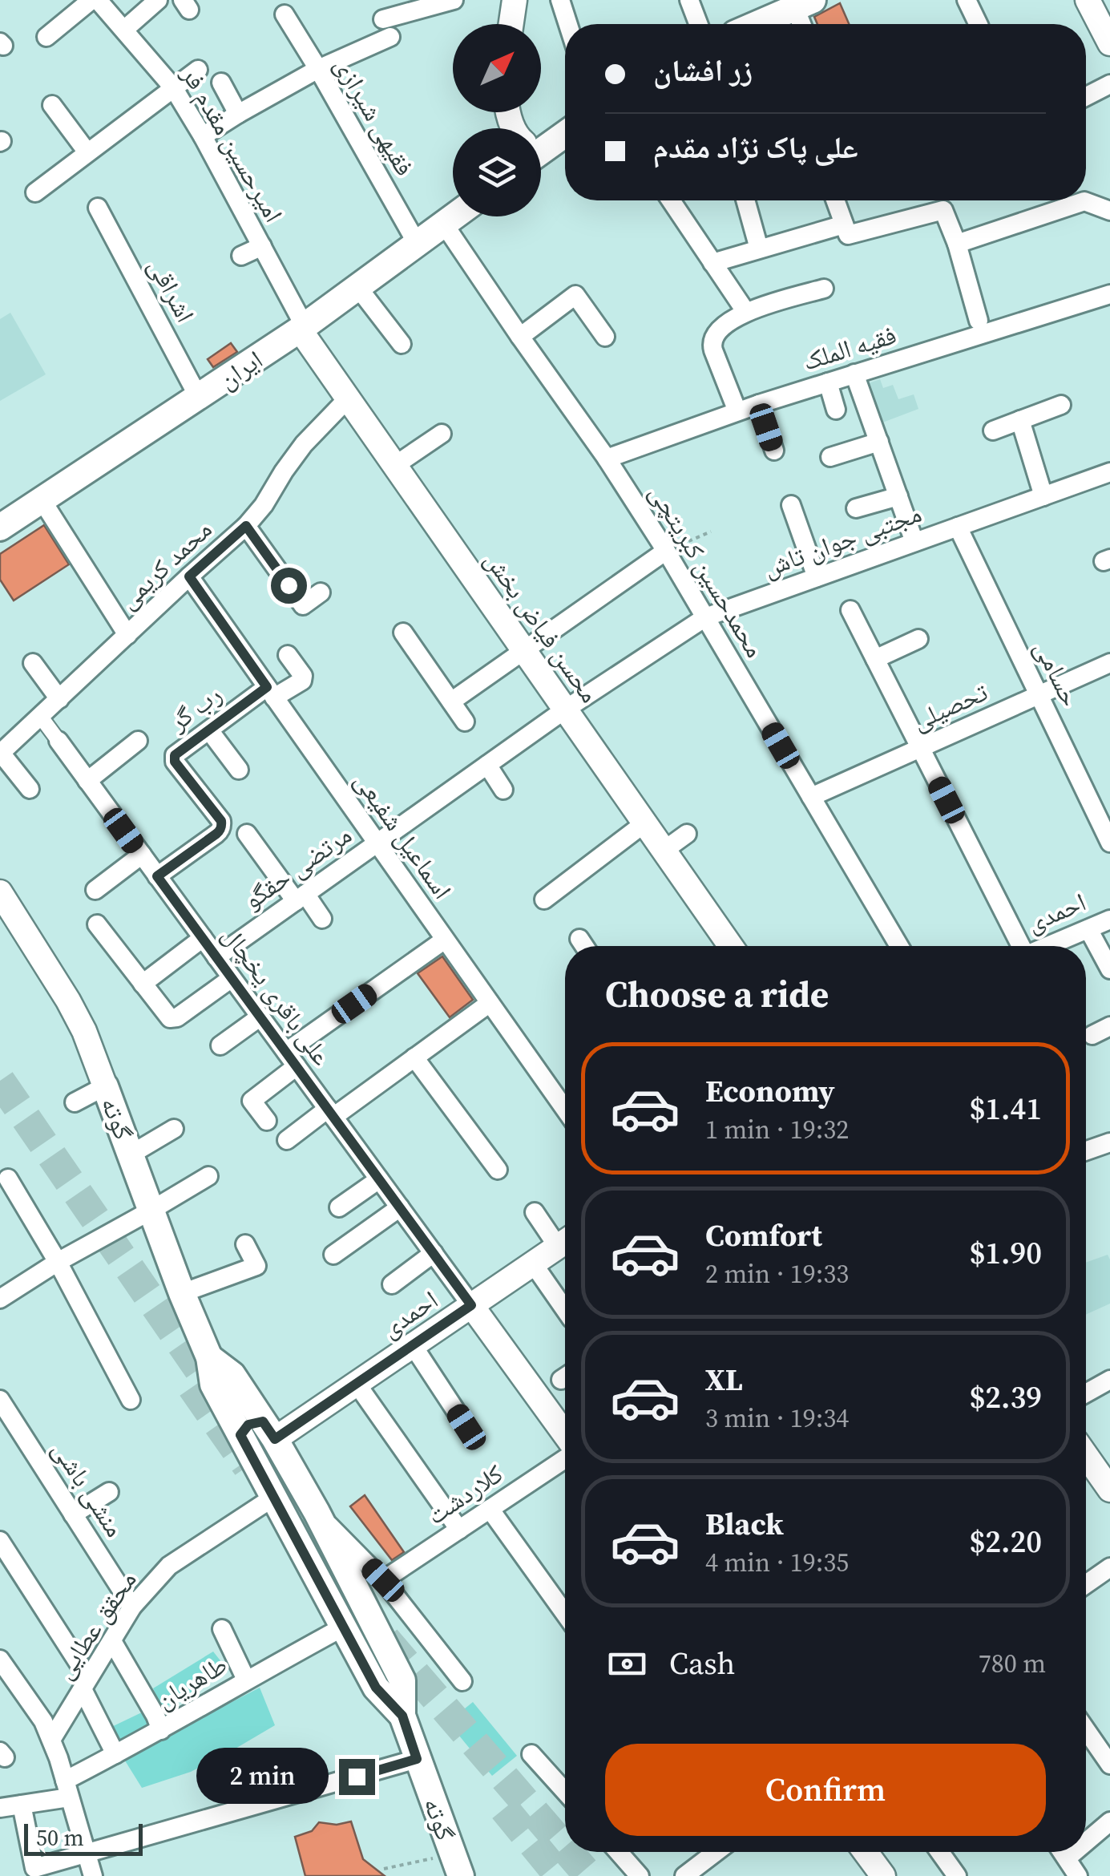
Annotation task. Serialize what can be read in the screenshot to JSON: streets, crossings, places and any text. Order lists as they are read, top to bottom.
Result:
{
  "streets": {
    "main road": ["ایران", "گوته"],
    "street": [
      "فقیهی شیرازی",
      "امیرحسین مقدم فر",
      "اشراقی",
      "فقیه الملک",
      "مجتبی جوان تاش",
      "محمد کریمی",
      "محمدحسین کبریتچی",
      "محسن فیاض بخش",
      "حسامی",
      "تحصیلی",
      "رب گر",
      "اسماعیل شفیعی",
      "مرتضی حقگو",
      "احمدی",
      "علی باقری یخچال",
      "منشی باشی",
      "کلاردشت",
      "محقق عطایی",
      "طاهریان"
    ]
  },
  "crossings": [
    ["فقیهی شیرازی", "ایران"],
    ["امیرحسین مقدم فر", "ایران"],
    ["امیرحسین مقدم فر", "محسن فیاض بخش"],
    ["اشراقی", "ایران"],
    ["فقیه الملک", "محمدحسین کبریتچی"],
    ["ایران", "محمدحسین کبریتچی"],
    ["ایران", "محسن فیاض بخش"],
    ["مجتبی جوان تاش", "محمدحسین کبریتچی"],
    ["مجتبی جوان تاش", "محسن فیاض بخش"],
    ["مجتبی جوان تاش", "حسامی"],
    ["مجتبی جوان تاش", "مرتضی حقگو"],
    ["محمد کریمی", "محسن فیاض بخش"],
    ["محمد کریمی", "اسماعیل شفیعی"],
    ["محمد کریمی", "علی باقری یخچال"],
    ["محمدحسین کبریتچی", "تحصیلی"],
    ["محسن فیاض بخش", "مرتضی حقگو"],
    ["حسامی", "تحصیلی"],
    ["رب گر", "اسماعیل شفیعی"],
    ["رب گر", "علی باقری یخچال"],
    ["اسماعیل شفیعی", "مرتضی حقگو"],
    ["مرتضی حقگو", "علی باقری یخچال"],
    ["احمدی", "علی باقری یخچال"],
    ["احمدی", "گوته"],
    ["گوته", "محقق عطایی"],
    ["گوته", "طاهریان"],
    ["منشی باشی", "محقق عطایی"]
  ],
  "scale_bar": "50 m",
  "north": "top right",
  "page": {
    "banner": ["زر افشان", "علی پاک نژاد مقدم"],
    "heading": "Choose a ride",
    "list": [
      {
        "name": "Economy",
        "note": "1 min · 19:32",
        "value": "$1.41"
      },
      {
        "name": "Comfort",
        "note": "2 min · 19:33",
        "value": "$1.90"
      },
      {
        "name": "XL",
        "note": "3 min · 19:34",
        "value": "$2.39"
      },
      {
        "name": "Black",
        "note": "4 min · 19:35",
        "value": "$2.20"
      }
    ],
    "pay": ["Cash", "780 m"],
    "buttons": "Confirm",
    "bubble": "2 min",
    "scale": "50 m"
  }
}
